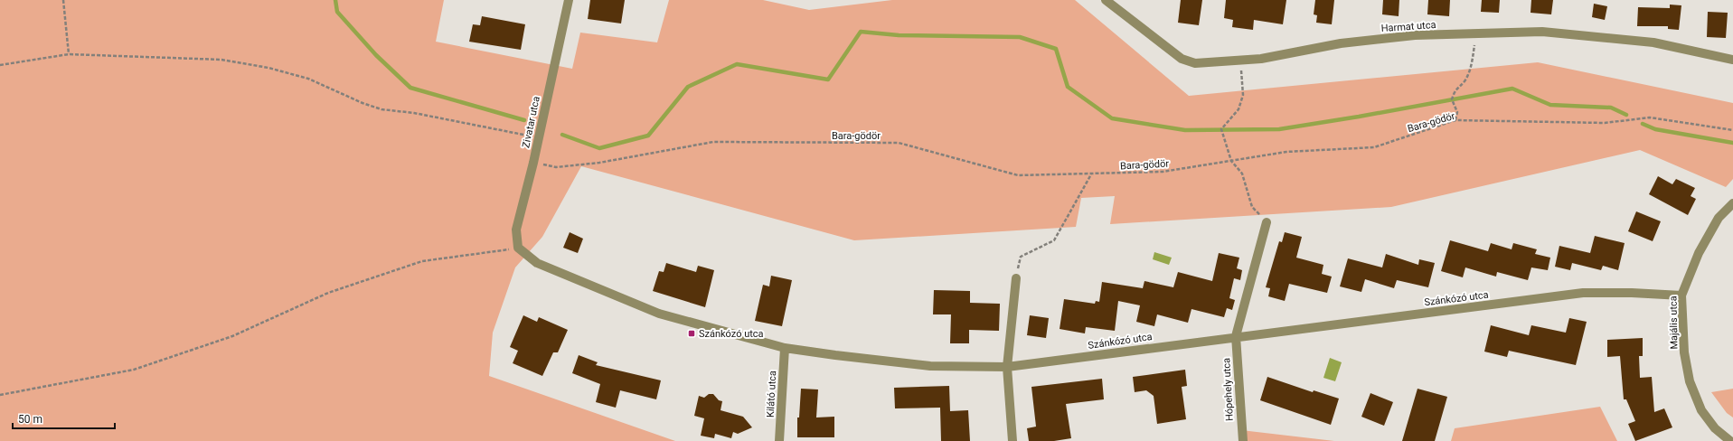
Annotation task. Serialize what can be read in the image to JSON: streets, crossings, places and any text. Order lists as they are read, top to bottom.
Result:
{
  "streets": {
    "street": [
      "Harmat utca",
      "Zivatar utca",
      "Szánkózó utca",
      "Majális utca",
      "Hópehely utca",
      "Kilátó utca"
    ],
    "path": ["Bara-gödör"]
  },
  "crossings": [
    ["Zivatar utca", "Szánkózó utca"],
    ["Szánkózó utca", "Majális utca"],
    ["Szánkózó utca", "Hópehely utca"],
    ["Szánkózó utca", "Kilátó utca"]
  ],
  "places": {
    "transit": ["Szánkózó utca"]
  },
  "scale_bar": "50 m"
}
